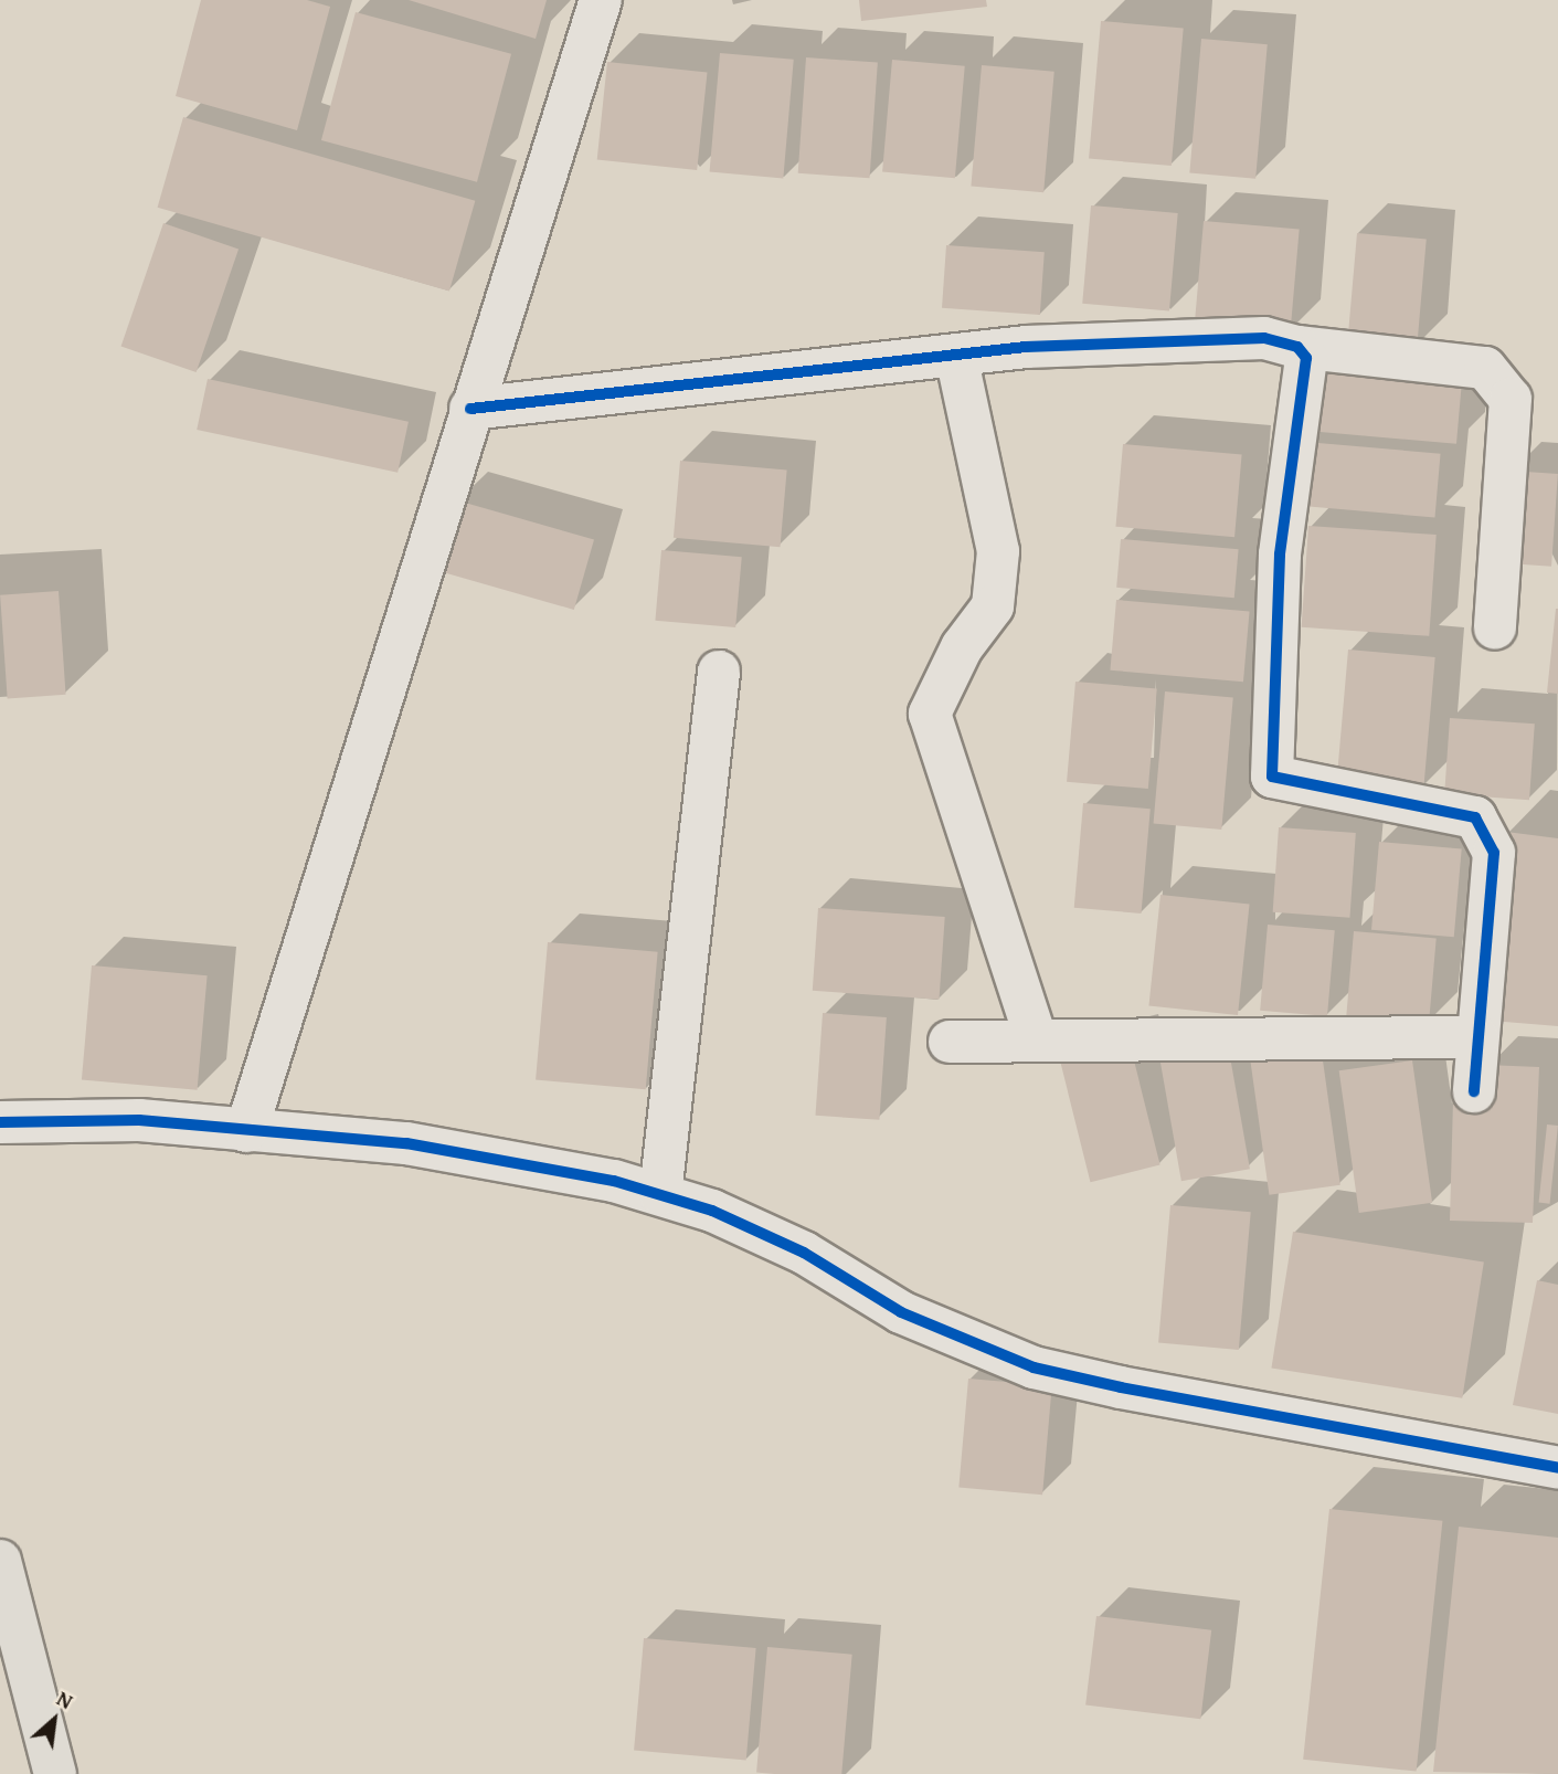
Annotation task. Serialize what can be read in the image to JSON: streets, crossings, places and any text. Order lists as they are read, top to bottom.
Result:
{
  "north": "top right"
}
